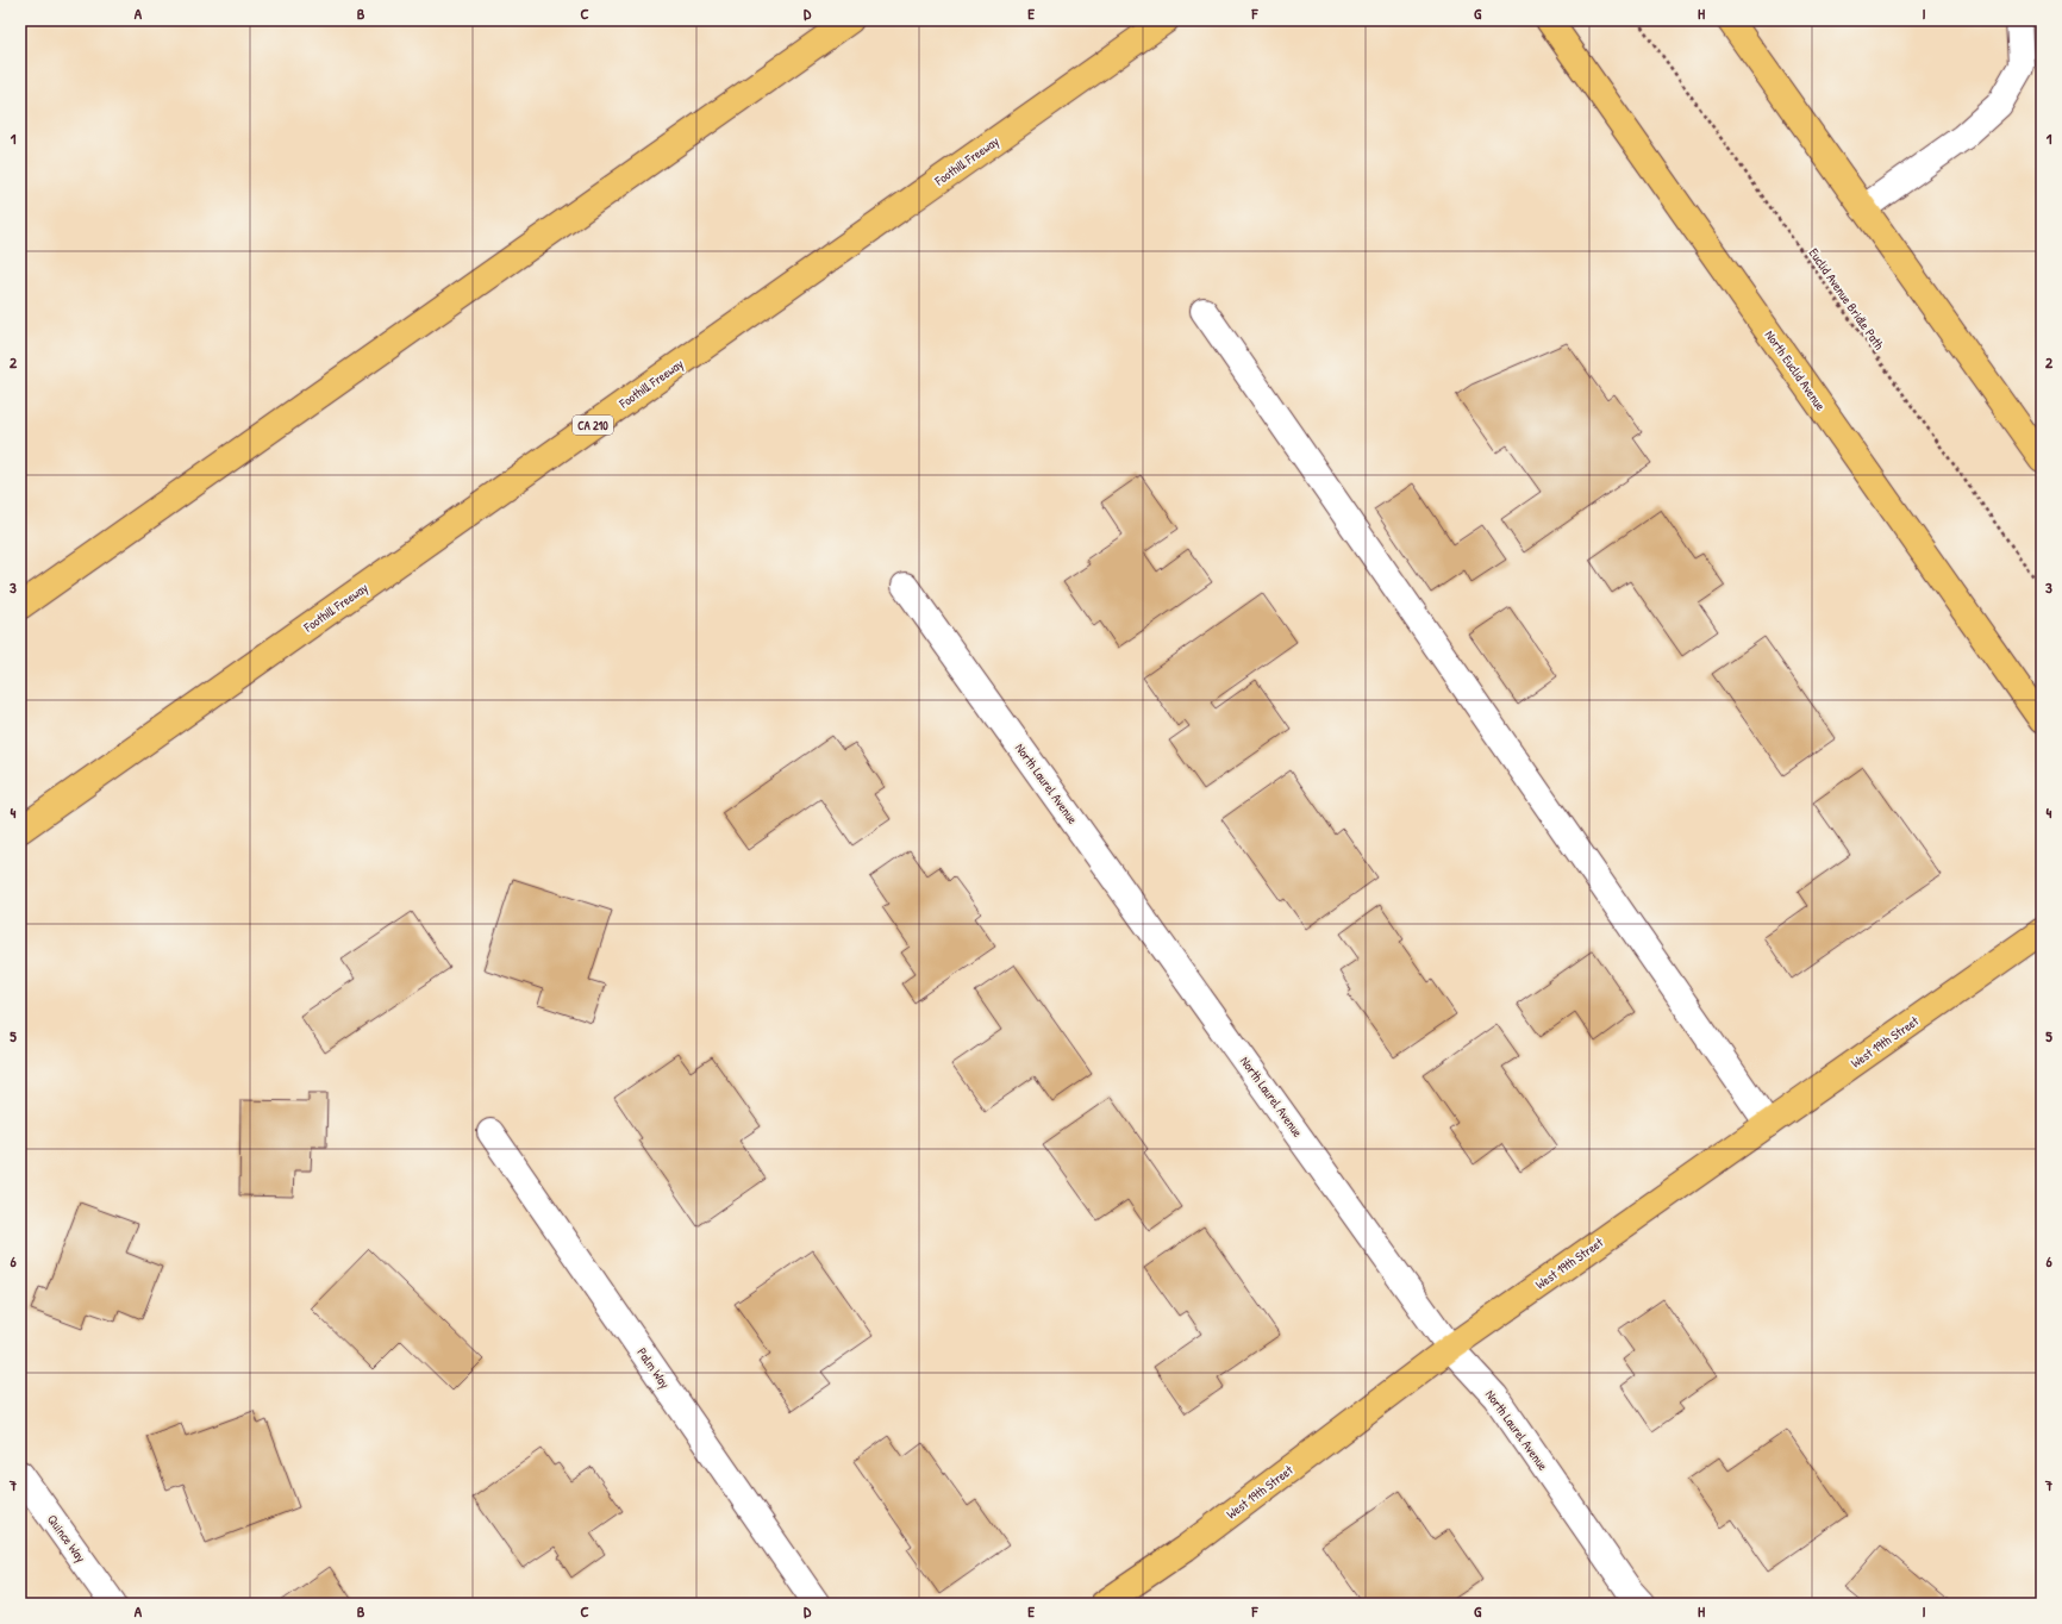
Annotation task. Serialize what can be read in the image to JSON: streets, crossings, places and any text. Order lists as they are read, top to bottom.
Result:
{
  "streets": {
    "main road": [
      "Foothill Freeway",
      "North Euclid Avenue",
      "CA 210",
      "West 19th Street"
    ],
    "street": ["North Laurel Avenue", "Palm Way", "Quince Way"],
    "path": ["Euclid Avenue Bridle Path"]
  },
  "crossings": [
    ["North Laurel Avenue", "West 19th Street"]
  ],
  "grid": {
    "columns": [
      "A",
      "B",
      "C",
      "D",
      "E",
      "F",
      "G",
      "H",
      "I"
    ],
    "rows": [
      "1",
      "2",
      "3",
      "4",
      "5",
      "6",
      "7"
    ]
  }
}
